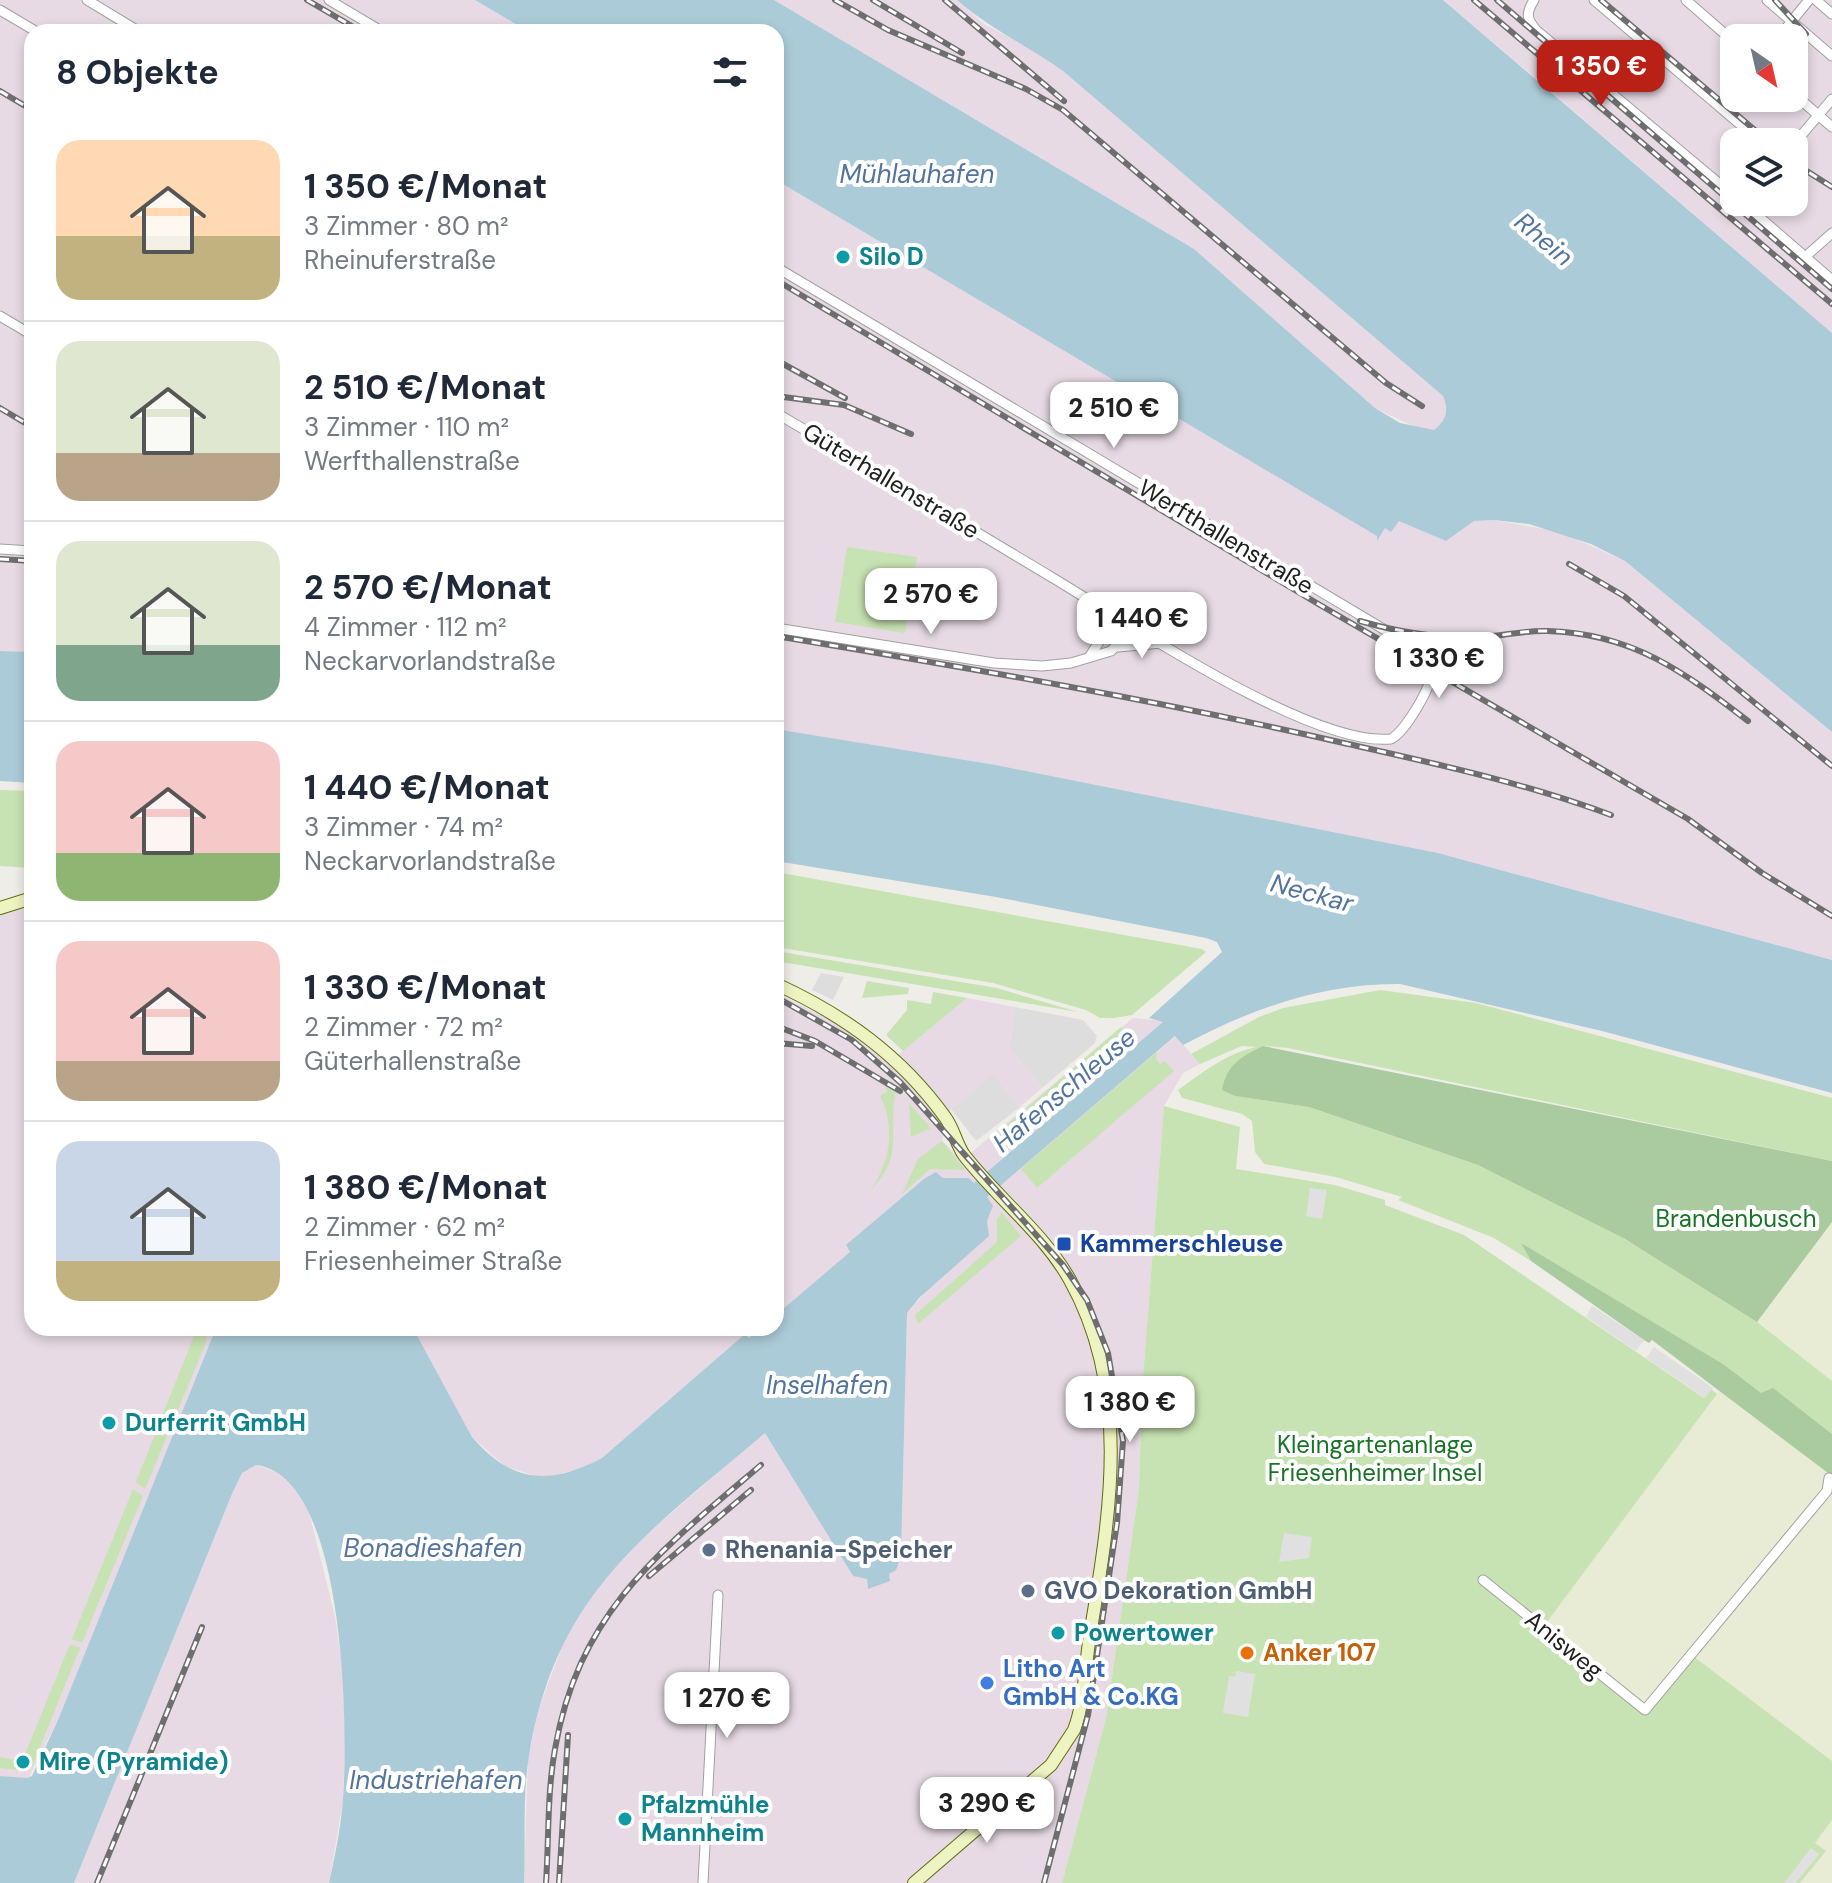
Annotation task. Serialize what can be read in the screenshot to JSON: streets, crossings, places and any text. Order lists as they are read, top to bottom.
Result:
{
  "streets": {
    "street": ["Güterhallenstraße", "Werfthallenstraße", "Anisweg"]
  },
  "crossings": [
    ["Güterhallenstraße", "Werfthallenstraße"]
  ],
  "water": [
    "Mühlauhafen",
    "Rhein",
    "Neckar",
    "Hafenschleuse",
    "Inselhafen",
    "Bonadieshafen",
    "Industriehafen"
  ],
  "parks": ["Brandenbusch", "Kleingartenanlage Friesenheimer Insel"],
  "places": {
    "other": [
      "Silo D",
      "Durferrit GmbH",
      "Rhenania-Speicher",
      "GVO Dekoration GmbH",
      "Powertower",
      "Anker 107",
      "Litho Art GmbH & Co.KG",
      "Mire (Pyramide)",
      "Pfalzmühle Mannheim"
    ],
    "transit": ["Kammerschleuse"]
  },
  "north": "bottom right",
  "page": {
    "heading": "8 Objekte",
    "price": [
      "1 350 €",
      "2 510 €",
      "2 570 €",
      "1 440 €",
      "1 330 €",
      "1 380 €",
      "1 270 €",
      "3 290 €"
    ],
    "list": [
      {
        "name": "1 350 €/Monat",
        "note": "3 Zimmer · 80 m² · Rheinuferstraße"
      },
      {
        "name": "2 510 €/Monat",
        "note": "3 Zimmer · 110 m² · Werfthallenstraße"
      },
      {
        "name": "2 570 €/Monat",
        "note": "4 Zimmer · 112 m² · Neckarvorlandstraße"
      },
      {
        "name": "1 440 €/Monat",
        "note": "3 Zimmer · 74 m² · Neckarvorlandstraße"
      },
      {
        "name": "1 330 €/Monat",
        "note": "2 Zimmer · 72 m² · Güterhallenstraße"
      },
      {
        "name": "1 380 €/Monat",
        "note": "2 Zimmer · 62 m² · Friesenheimer Straße"
      }
    ]
  }
}
